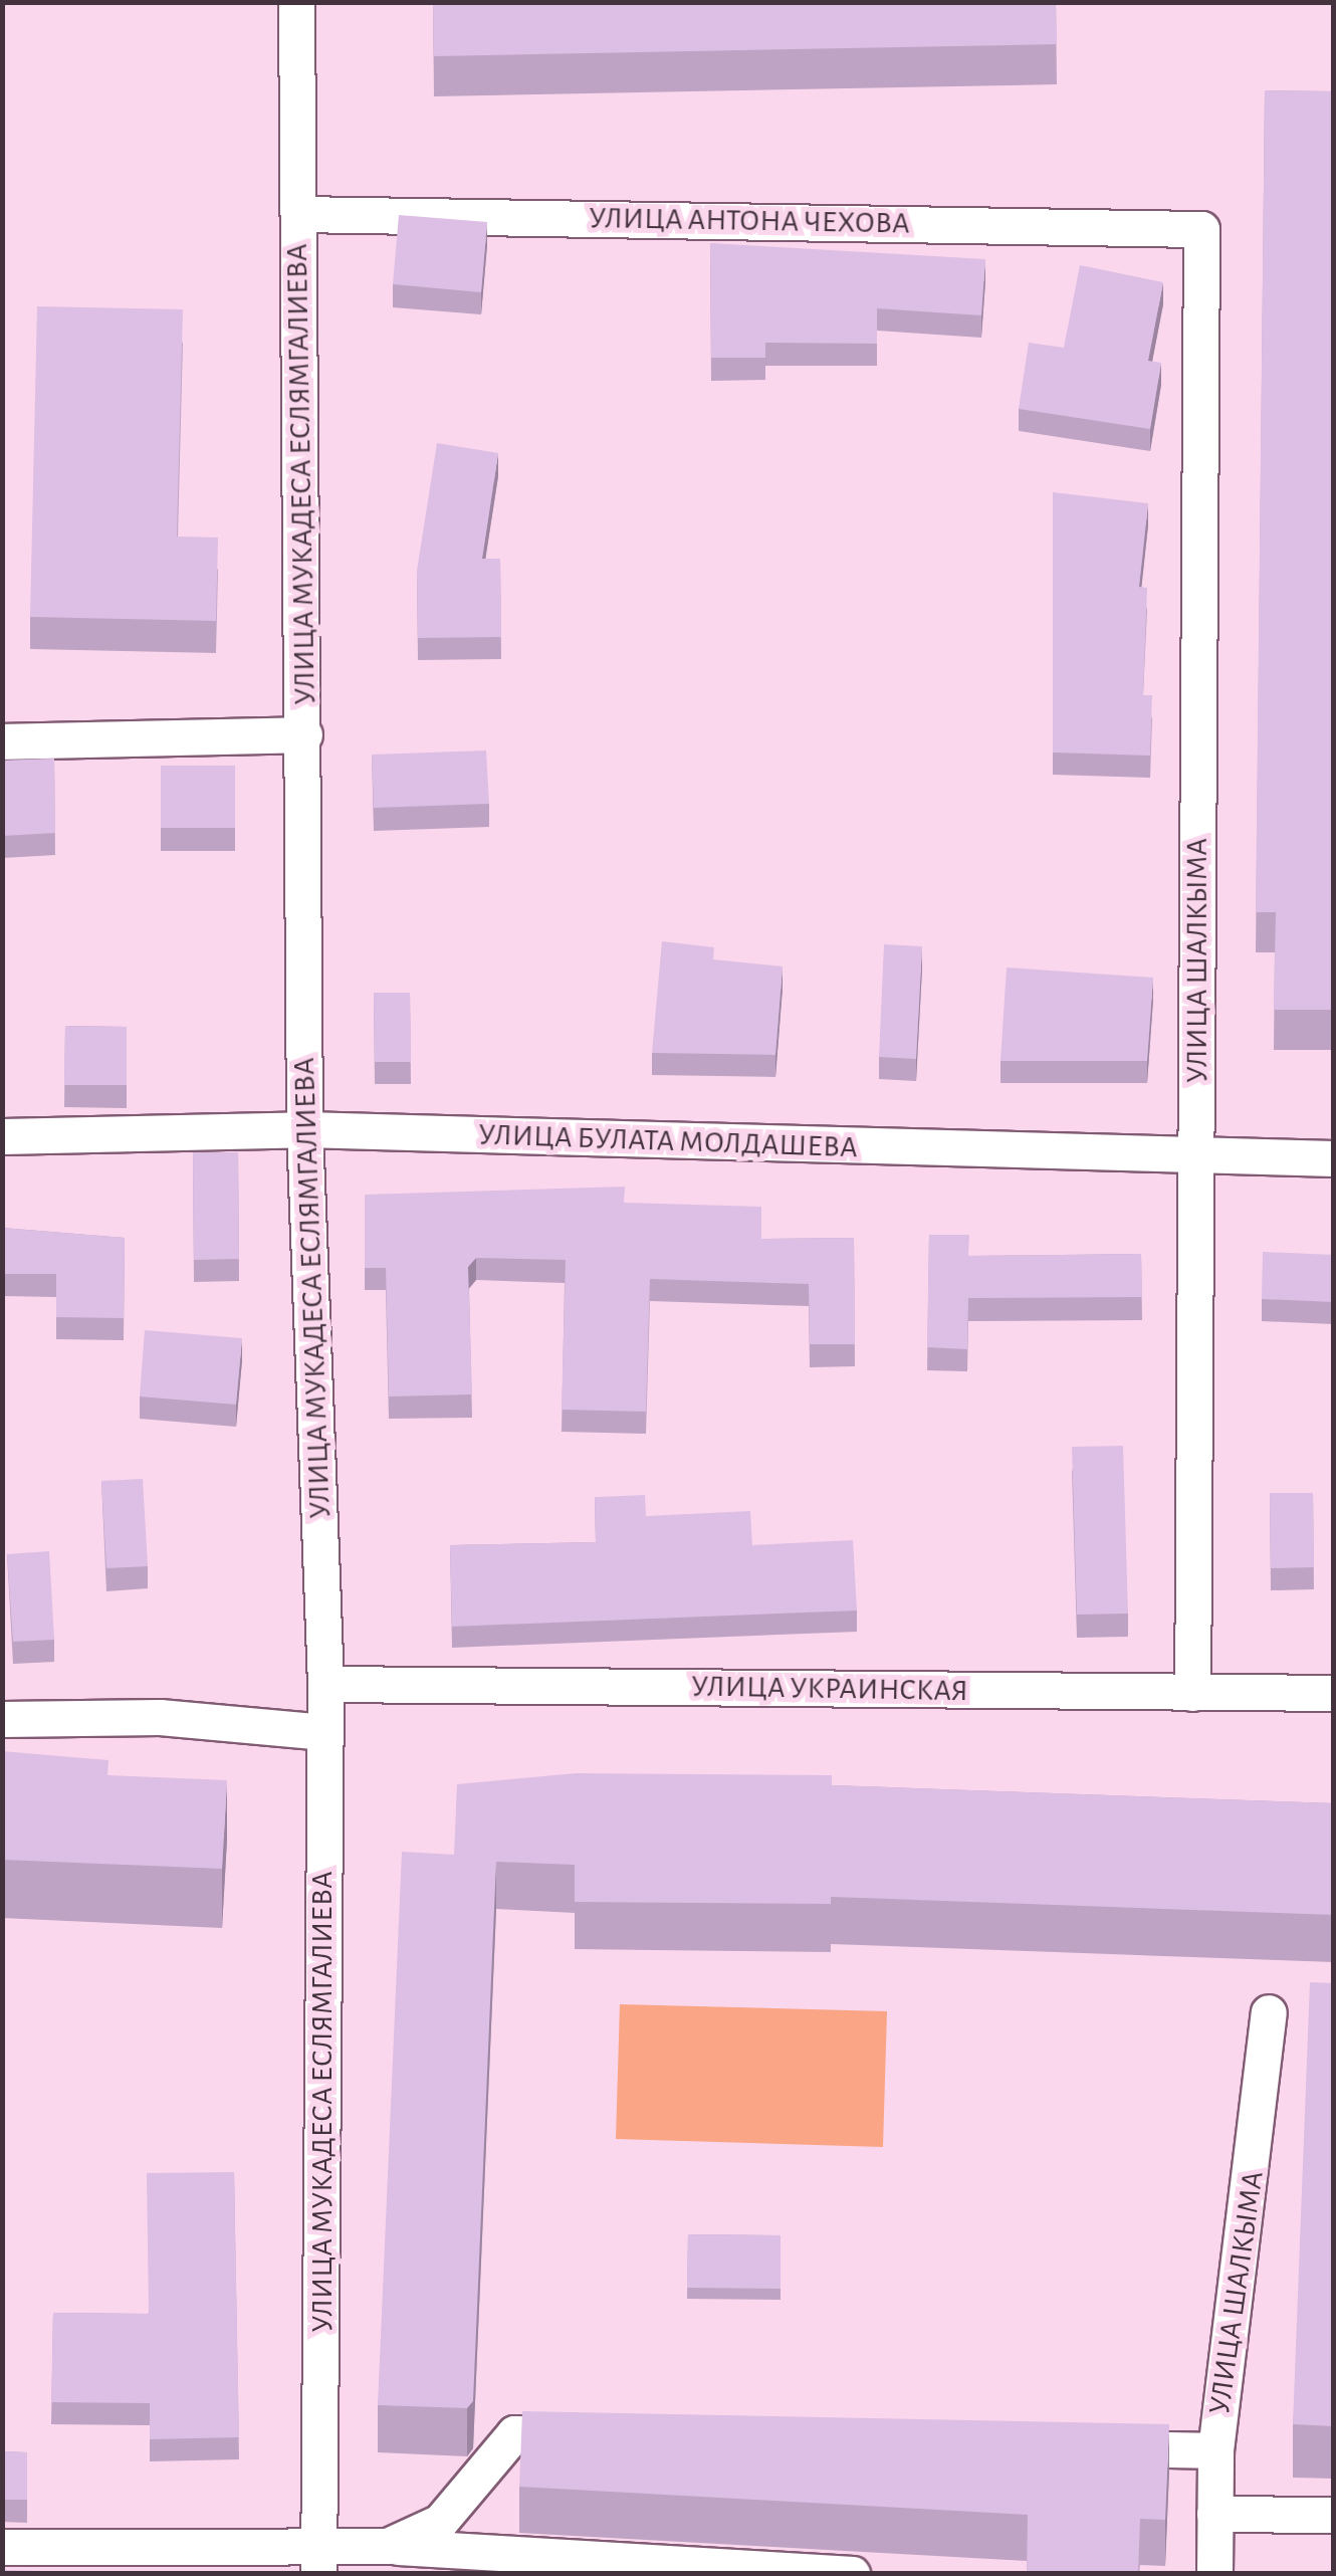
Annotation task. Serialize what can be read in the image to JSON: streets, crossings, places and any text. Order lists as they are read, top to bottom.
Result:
{
  "streets": {
    "street": [
      "УЛИЦА АНТОНА ЧЕХОВА",
      "УЛИЦА МУКАДЕСА ЕСЛЯМГАЛИЕВА",
      "УЛИЦА ШАЛКЫМА",
      "УЛИЦА БУЛАТА МОЛДАШЕВА",
      "УЛИЦА УКРАИНСКАЯ"
    ]
  },
  "crossings": [
    ["УЛИЦА АНТОНА ЧЕХОВА", "УЛИЦА МУКАДЕСА ЕСЛЯМГАЛИЕВА"],
    ["УЛИЦА АНТОНА ЧЕХОВА", "УЛИЦА ШАЛКЫМА"],
    ["УЛИЦА МУКАДЕСА ЕСЛЯМГАЛИЕВА", "УЛИЦА БУЛАТА МОЛДАШЕВА"],
    ["УЛИЦА МУКАДЕСА ЕСЛЯМГАЛИЕВА", "УЛИЦА УКРАИНСКАЯ"],
    ["УЛИЦА ШАЛКЫМА", "УЛИЦА БУЛАТА МОЛДАШЕВА"],
    ["УЛИЦА ШАЛКЫМА", "УЛИЦА УКРАИНСКАЯ"]
  ]
}
